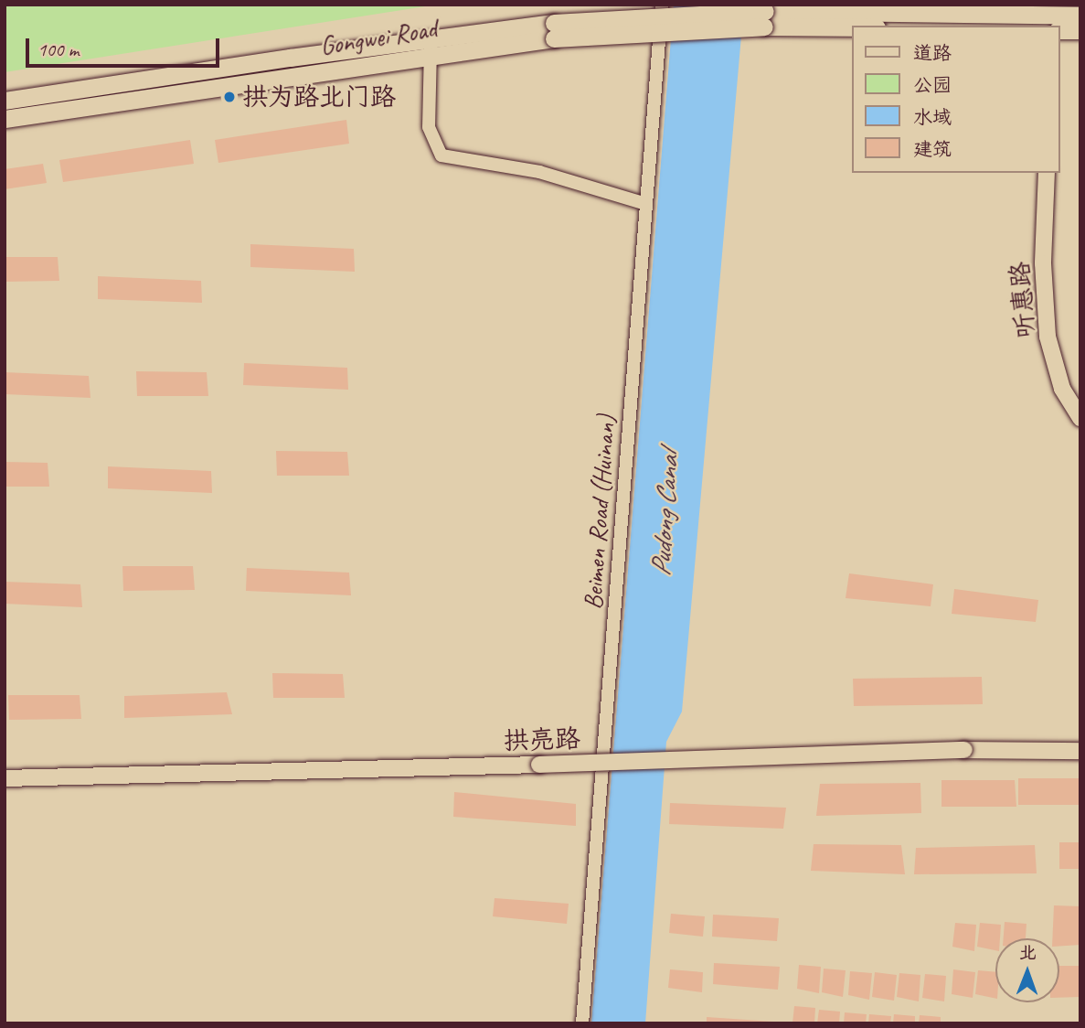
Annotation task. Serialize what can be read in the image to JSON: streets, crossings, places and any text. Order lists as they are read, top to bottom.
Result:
{
  "streets": {
    "main road": ["Gongwei Road"],
    "street": ["听惠路", "Beimen Road (Huinan)", "拱亮路"]
  },
  "water": ["Pudong Canal"],
  "places": ["拱为路北门路"],
  "legend": [
    "道路",
    "公园",
    "水域",
    "建筑"
  ],
  "scale_bar": "100 m",
  "north": "top"
}
